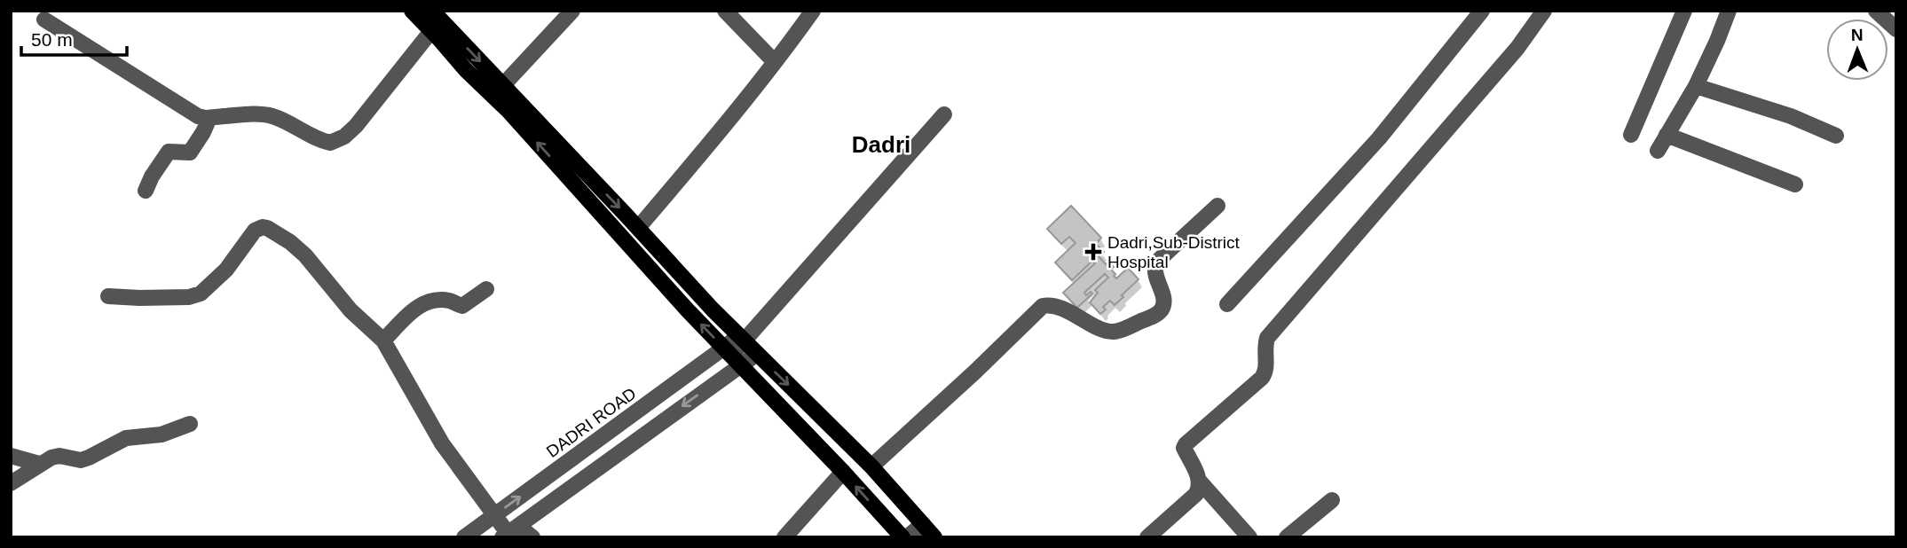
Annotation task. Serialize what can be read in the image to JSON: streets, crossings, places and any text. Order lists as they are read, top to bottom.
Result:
{
  "streets": {
    "street": ["DADRI ROAD"]
  },
  "districts": ["Dadri"],
  "places": {
    "health": ["Dadri,Sub-District Hospital"]
  },
  "scale_bar": "50 m",
  "north": "top"
}
